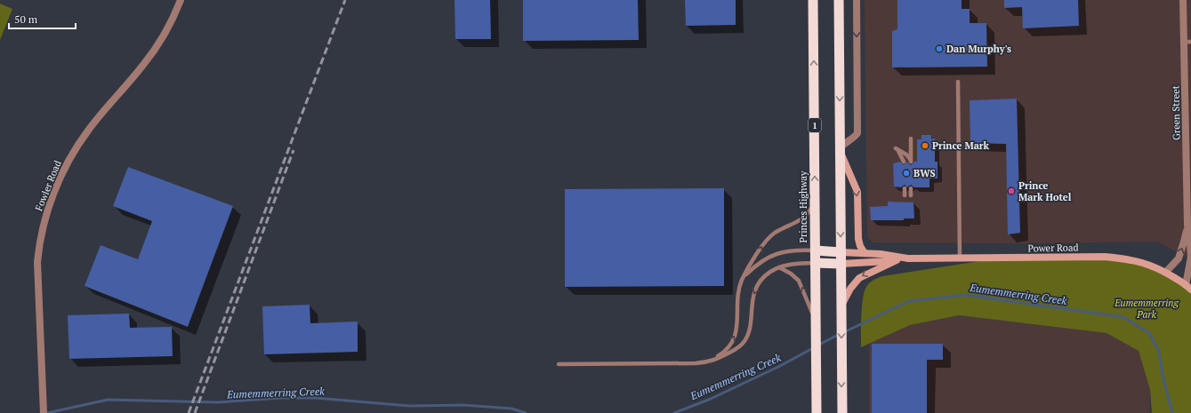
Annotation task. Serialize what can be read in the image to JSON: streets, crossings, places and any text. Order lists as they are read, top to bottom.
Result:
{
  "streets": {
    "highway": ["1", "Princes Highway"],
    "main road": ["Power Road"],
    "street": ["Green Street", "Fowler Road"]
  },
  "crossings": [
    ["Green Street", "Power Road"]
  ],
  "water": ["Eumemmerring Creek"],
  "parks": ["Eumemmerring Park"],
  "places": [
    "Dan Murphy's",
    "Prince Mark",
    "BWS",
    "Prince Mark Hotel"
  ],
  "scale_bar": "50 m"
}
